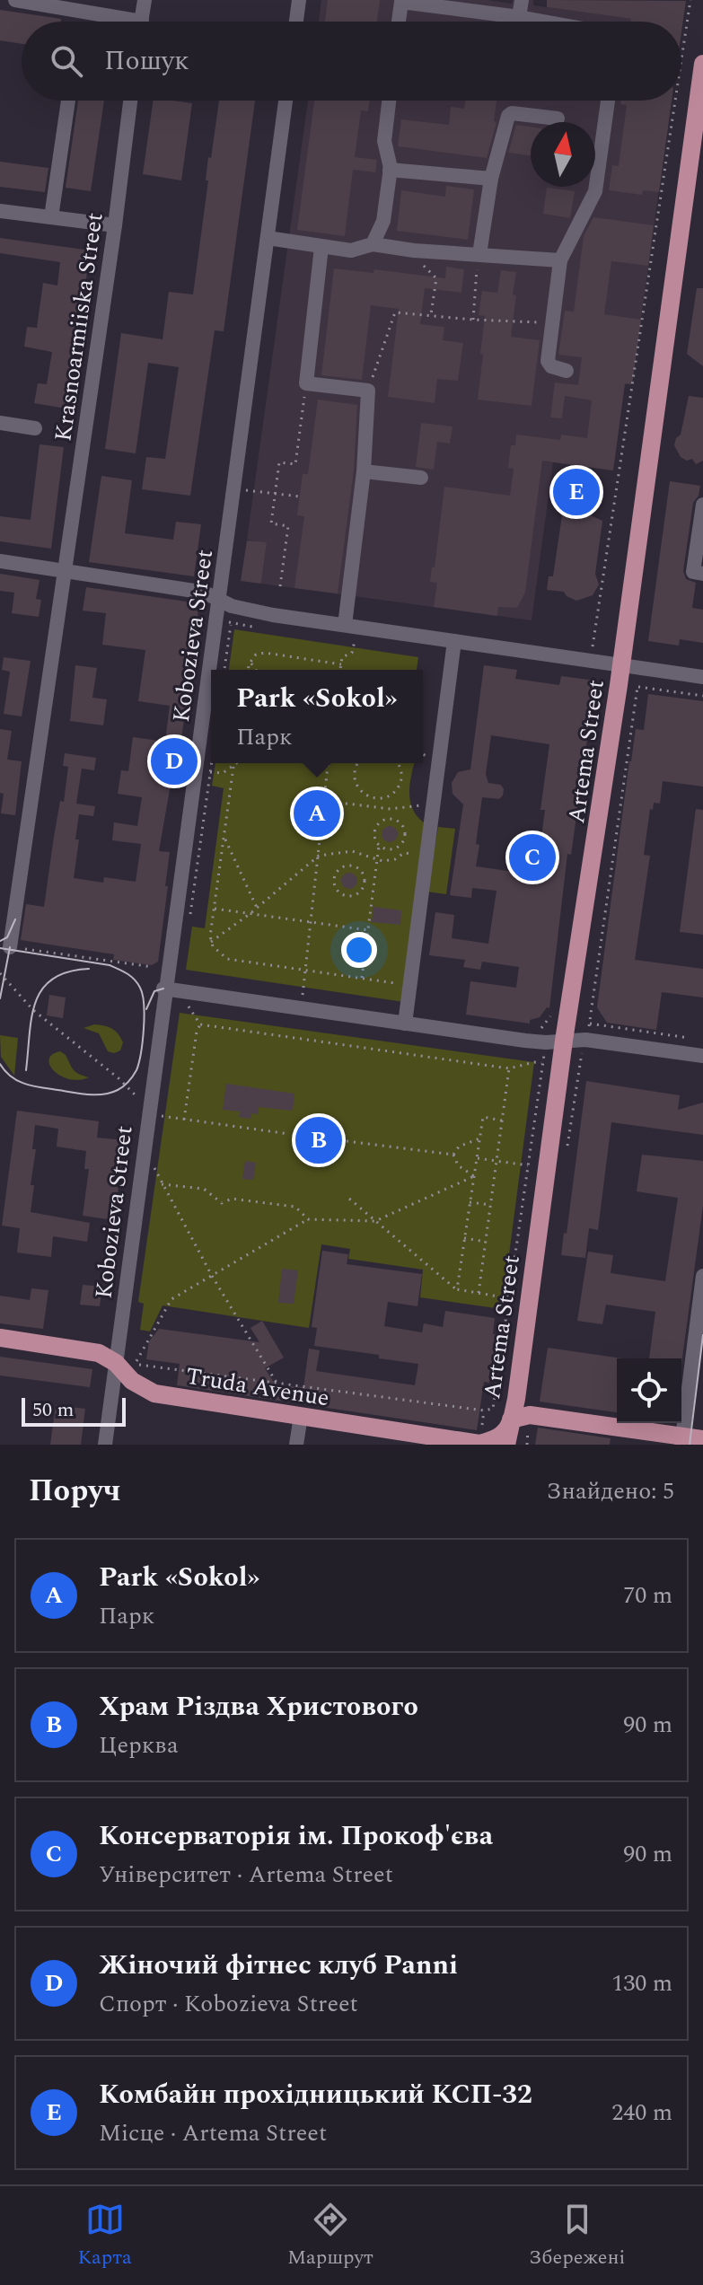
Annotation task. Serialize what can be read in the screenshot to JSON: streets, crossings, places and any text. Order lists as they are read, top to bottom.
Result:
{
  "streets": {
    "main road": ["Artema Street", "Truda Avenue"],
    "street": ["Krasnoarmiiska Street", "Kobozieva Street"]
  },
  "crossings": [
    ["Kobozieva Street", "Truda Avenue"],
    ["Artema Street", "Truda Avenue"]
  ],
  "scale_bar": "50 m",
  "north": "top",
  "page": {
    "search": "Пошук",
    "pins": [
      "E",
      "D",
      "A",
      "C",
      "B"
    ],
    "popup": ["Park «Sokol»", "Парк"],
    "scale": "50 m",
    "heading": ["Поруч", "Знайдено: 5"],
    "list": [
      {
        "mark": "A",
        "name": "Park «Sokol»",
        "note": "Парк",
        "value": "70 m"
      },
      {
        "mark": "B",
        "name": "Храм Різдва Христового",
        "note": "Церква",
        "value": "90 m"
      },
      {
        "mark": "C",
        "name": "Консерваторія ім. Прокоф'єва",
        "note": "Університет · Artema Street",
        "value": "90 m"
      },
      {
        "mark": "D",
        "name": "Жіночий фітнес клуб Panni",
        "note": "Спорт · Kobozieva Street",
        "value": "130 m"
      },
      {
        "mark": "E",
        "name": "Комбайн прохідницький КСП-32",
        "note": "Місце · Artema Street",
        "value": "240 m"
      }
    ],
    "nav": ["Карта", "Маршрут", "Збережені"]
  }
}
